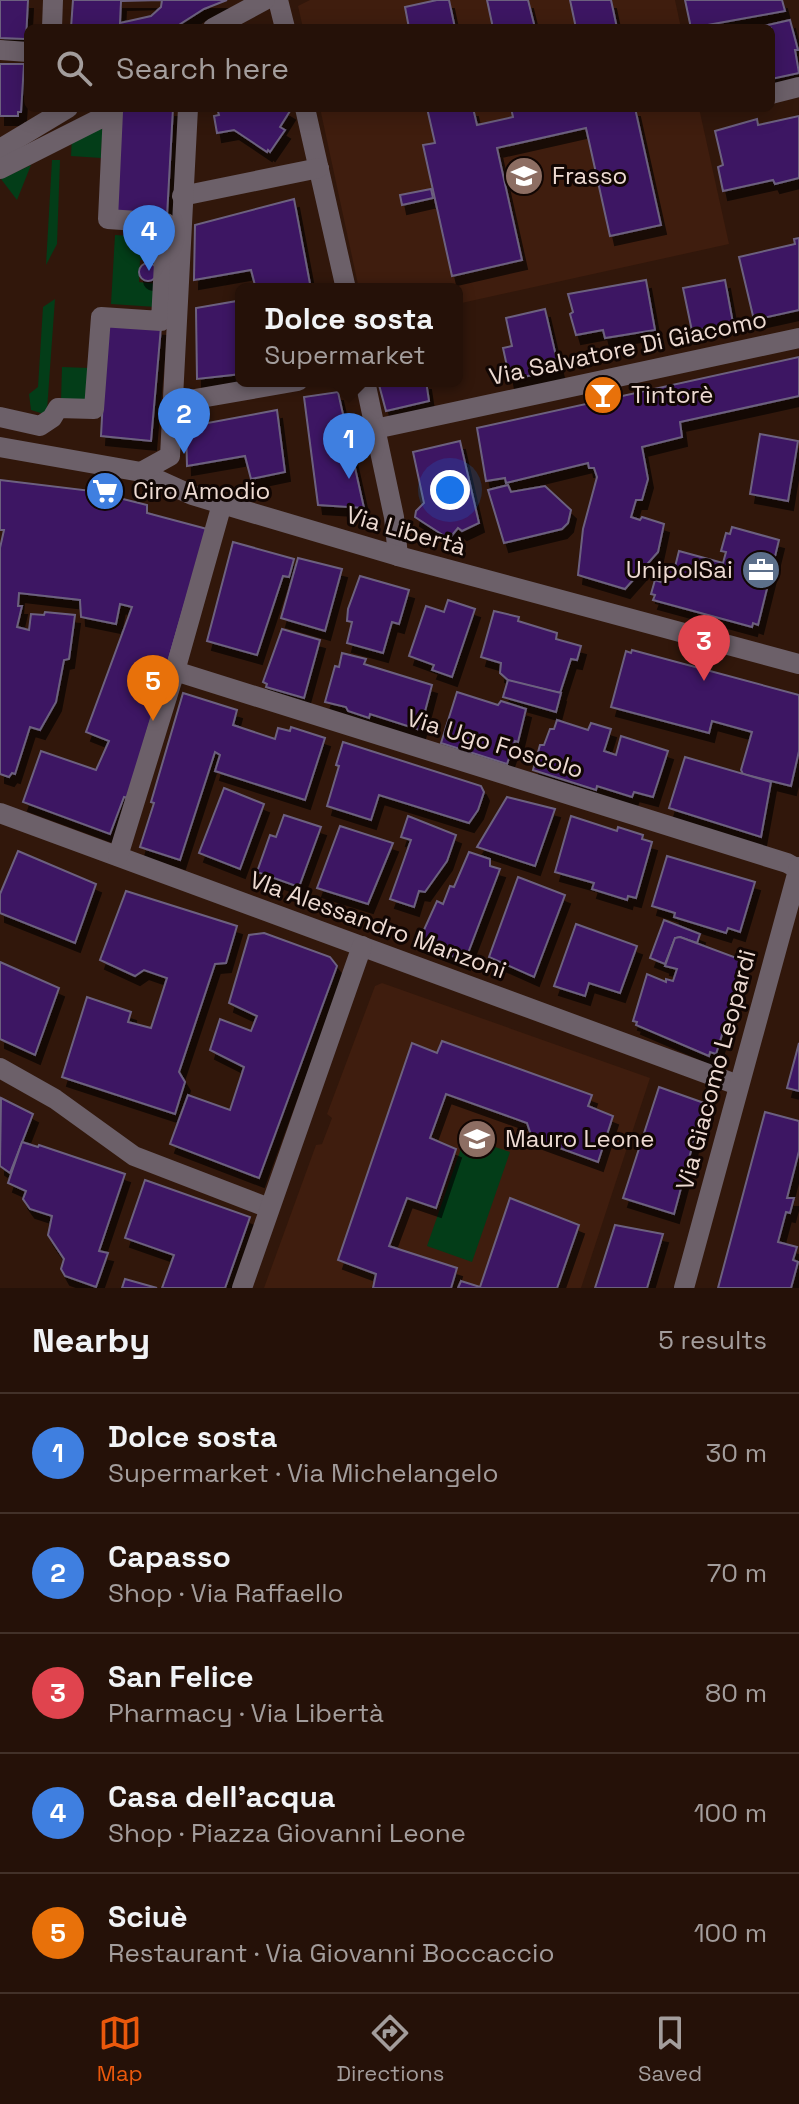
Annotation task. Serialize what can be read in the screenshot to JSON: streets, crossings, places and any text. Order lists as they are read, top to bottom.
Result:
{
  "streets": {
    "street": [
      "Via Salvatore Di Giacomo",
      "Via Libertà",
      "Via Ugo Foscolo",
      "VIa Alessandro Manzoni",
      "Via Giacomo Leopardi"
    ]
  },
  "crossings": [
    ["Via Ugo Foscolo", "Via Giacomo Leopardi"],
    ["VIa Alessandro Manzoni", "Via Giacomo Leopardi"]
  ],
  "places": {
    "school or university": ["Frasso", "Mauro Leone"],
    "bar": ["Tintorè"],
    "supermarket": ["Ciro Amodio"],
    "office": ["UnipolSai"]
  },
  "page": {
    "search": "Search here",
    "pins": [
      "4",
      "2",
      "1",
      "3",
      "5"
    ],
    "popup": ["Dolce sosta", "Supermarket"],
    "heading": ["Nearby", "5 results"],
    "list": [
      {
        "mark": "1",
        "name": "Dolce sosta",
        "note": "Supermarket · Via Michelangelo",
        "value": "30 m"
      },
      {
        "mark": "2",
        "name": "Capasso",
        "note": "Shop · Via Raffaello",
        "value": "70 m"
      },
      {
        "mark": "3",
        "name": "San Felice",
        "note": "Pharmacy · Via Libertà",
        "value": "80 m"
      },
      {
        "mark": "4",
        "name": "Casa dell'acqua",
        "note": "Shop · Piazza Giovanni Leone",
        "value": "100 m"
      },
      {
        "mark": "5",
        "name": "Sciuè",
        "note": "Restaurant · Via Giovanni Boccaccio",
        "value": "100 m"
      }
    ],
    "nav": ["Map", "Directions", "Saved"]
  }
}
